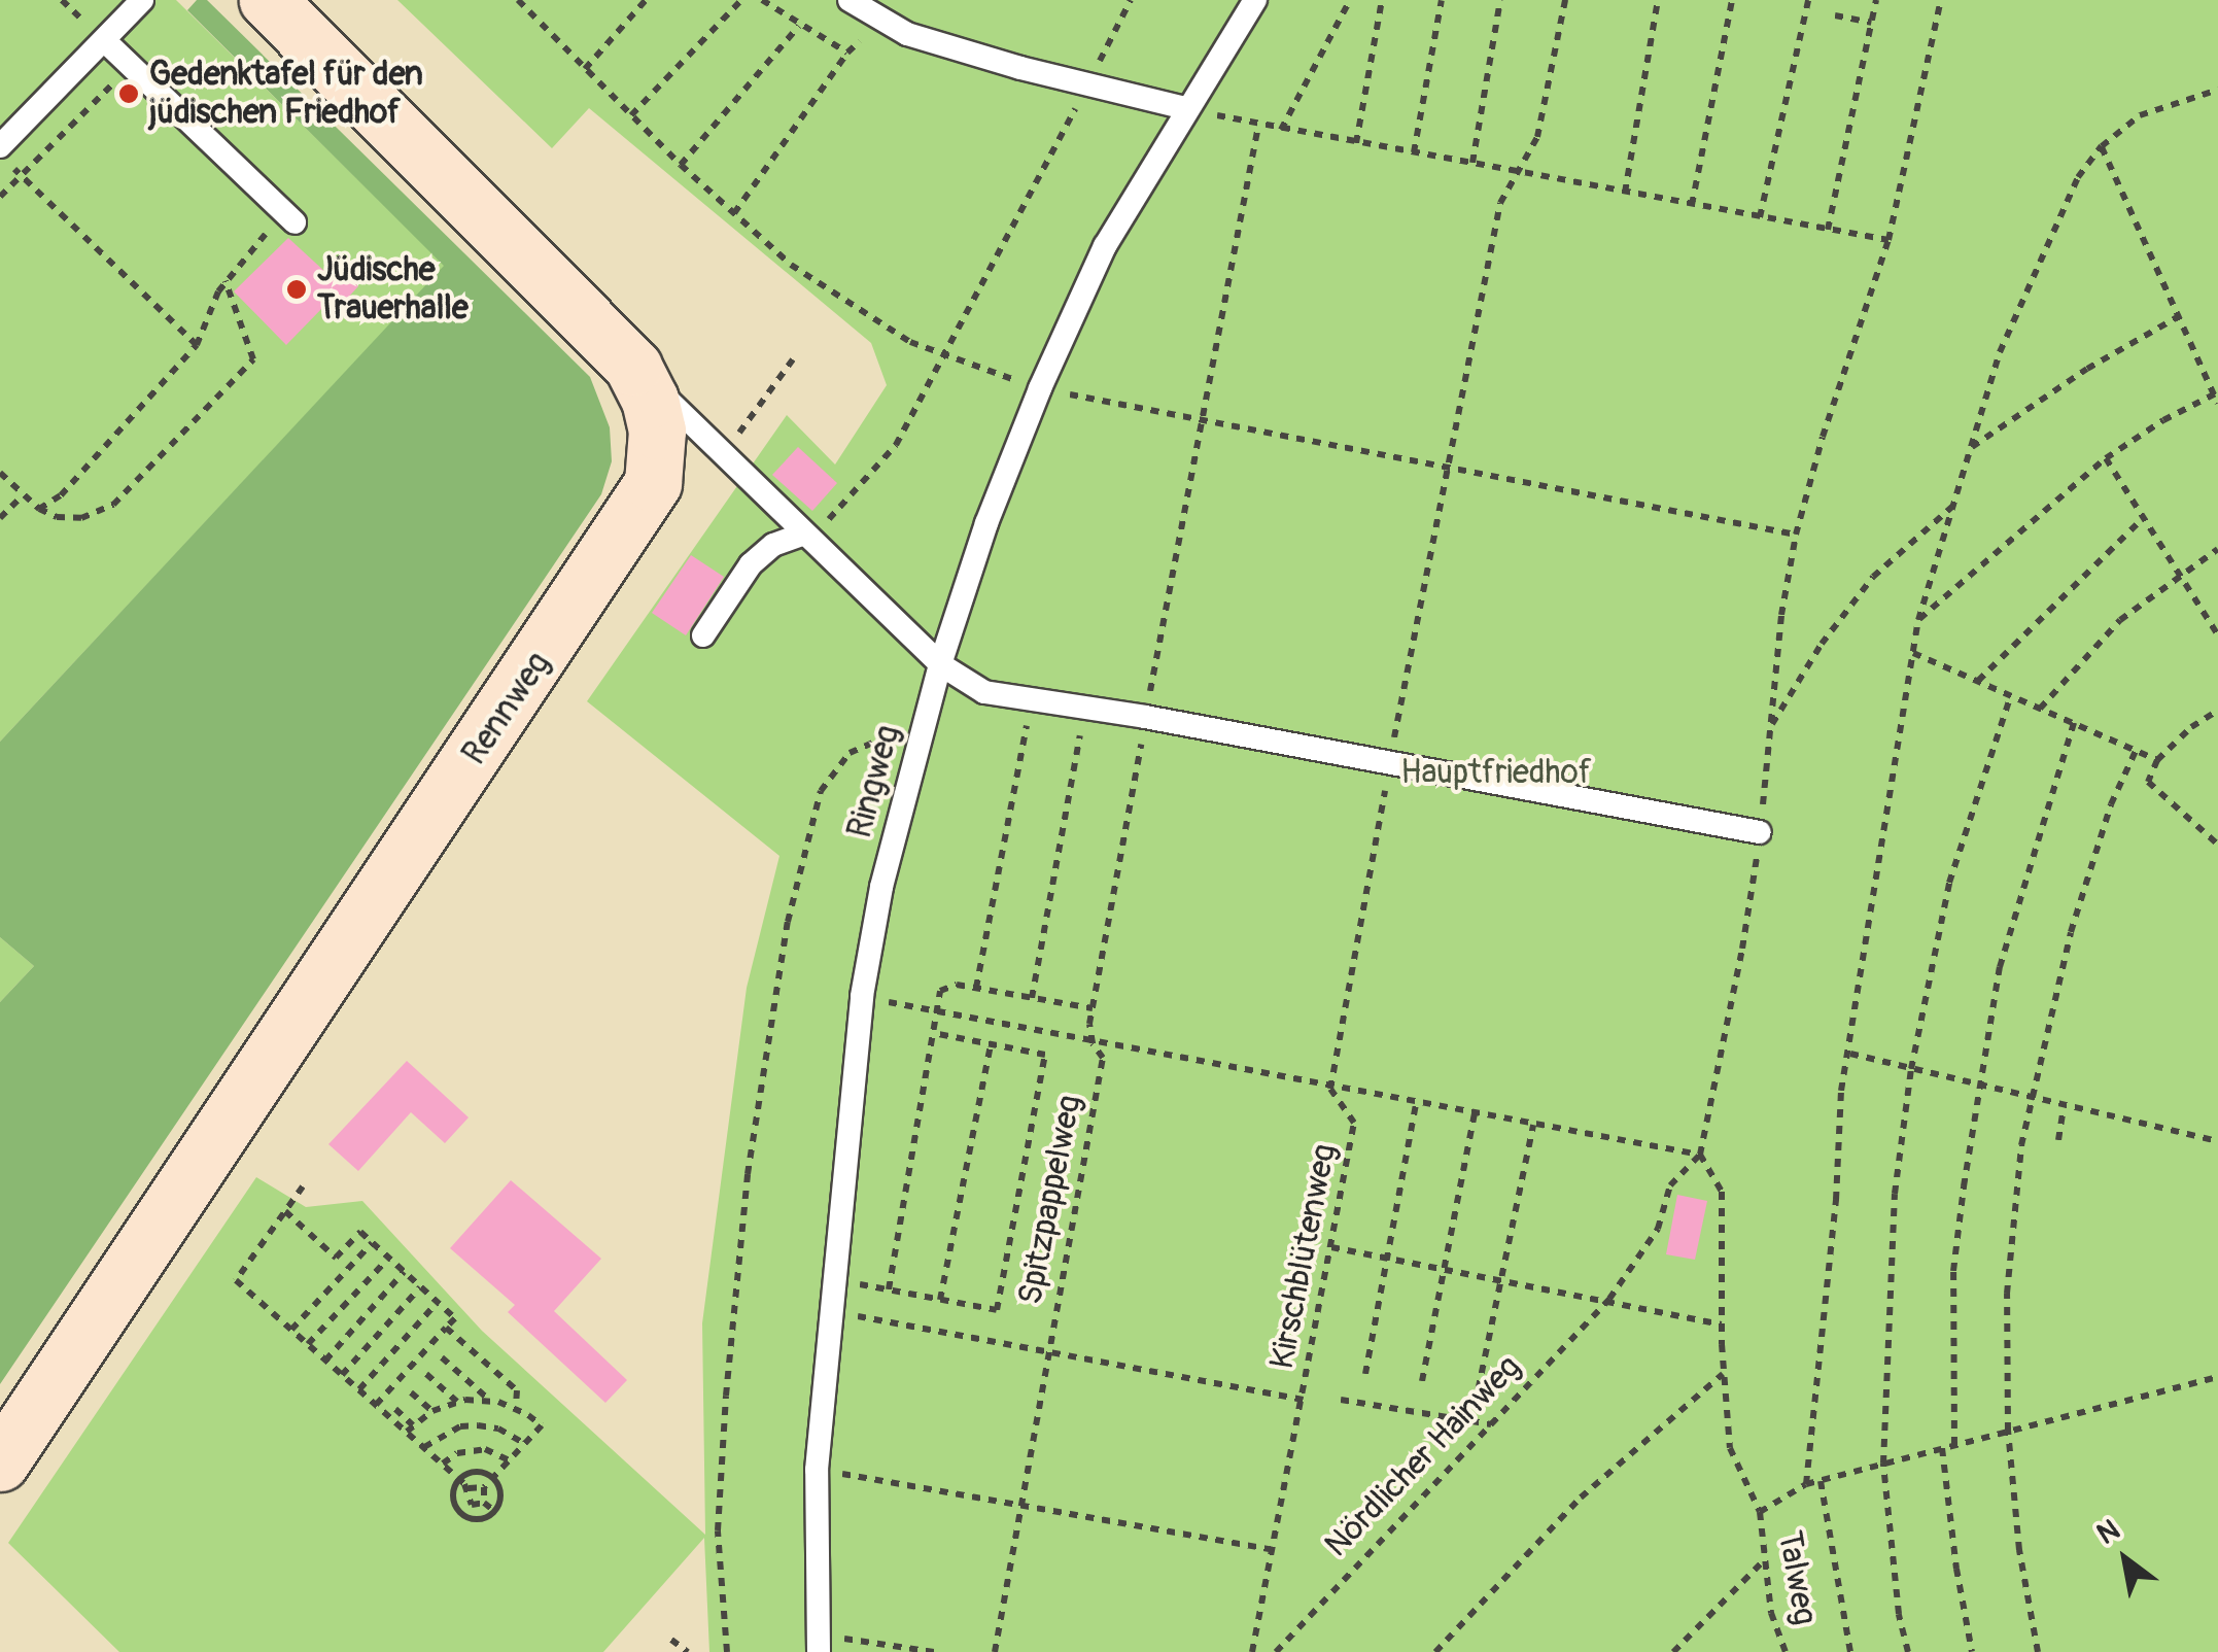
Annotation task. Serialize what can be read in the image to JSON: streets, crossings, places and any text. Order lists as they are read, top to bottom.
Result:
{
  "streets": {
    "street": ["Rennweg"],
    "lane": ["Ringweg"],
    "path": [
      "Spitzpappelweg",
      "Kirschblütenweg",
      "Nördlicher Hainweg",
      "Talweg"
    ]
  },
  "parks": ["Hauptfriedhof"],
  "places": ["Gedenktafel für den jüdischen Friedhof", "Jüdische Trauerhalle"],
  "north": "top left"
}
